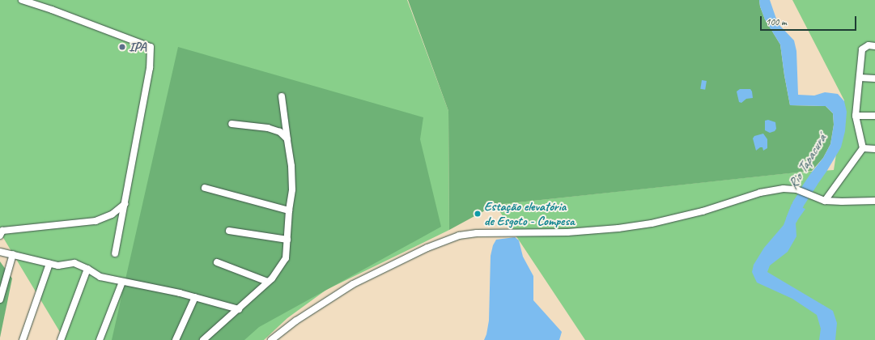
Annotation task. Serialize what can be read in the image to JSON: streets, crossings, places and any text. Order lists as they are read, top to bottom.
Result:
{
  "water": ["Rio Tapacurá"],
  "places": ["IPA", "Estação elevatória de Esgoto - Compesa"],
  "scale_bar": "100 m"
}
